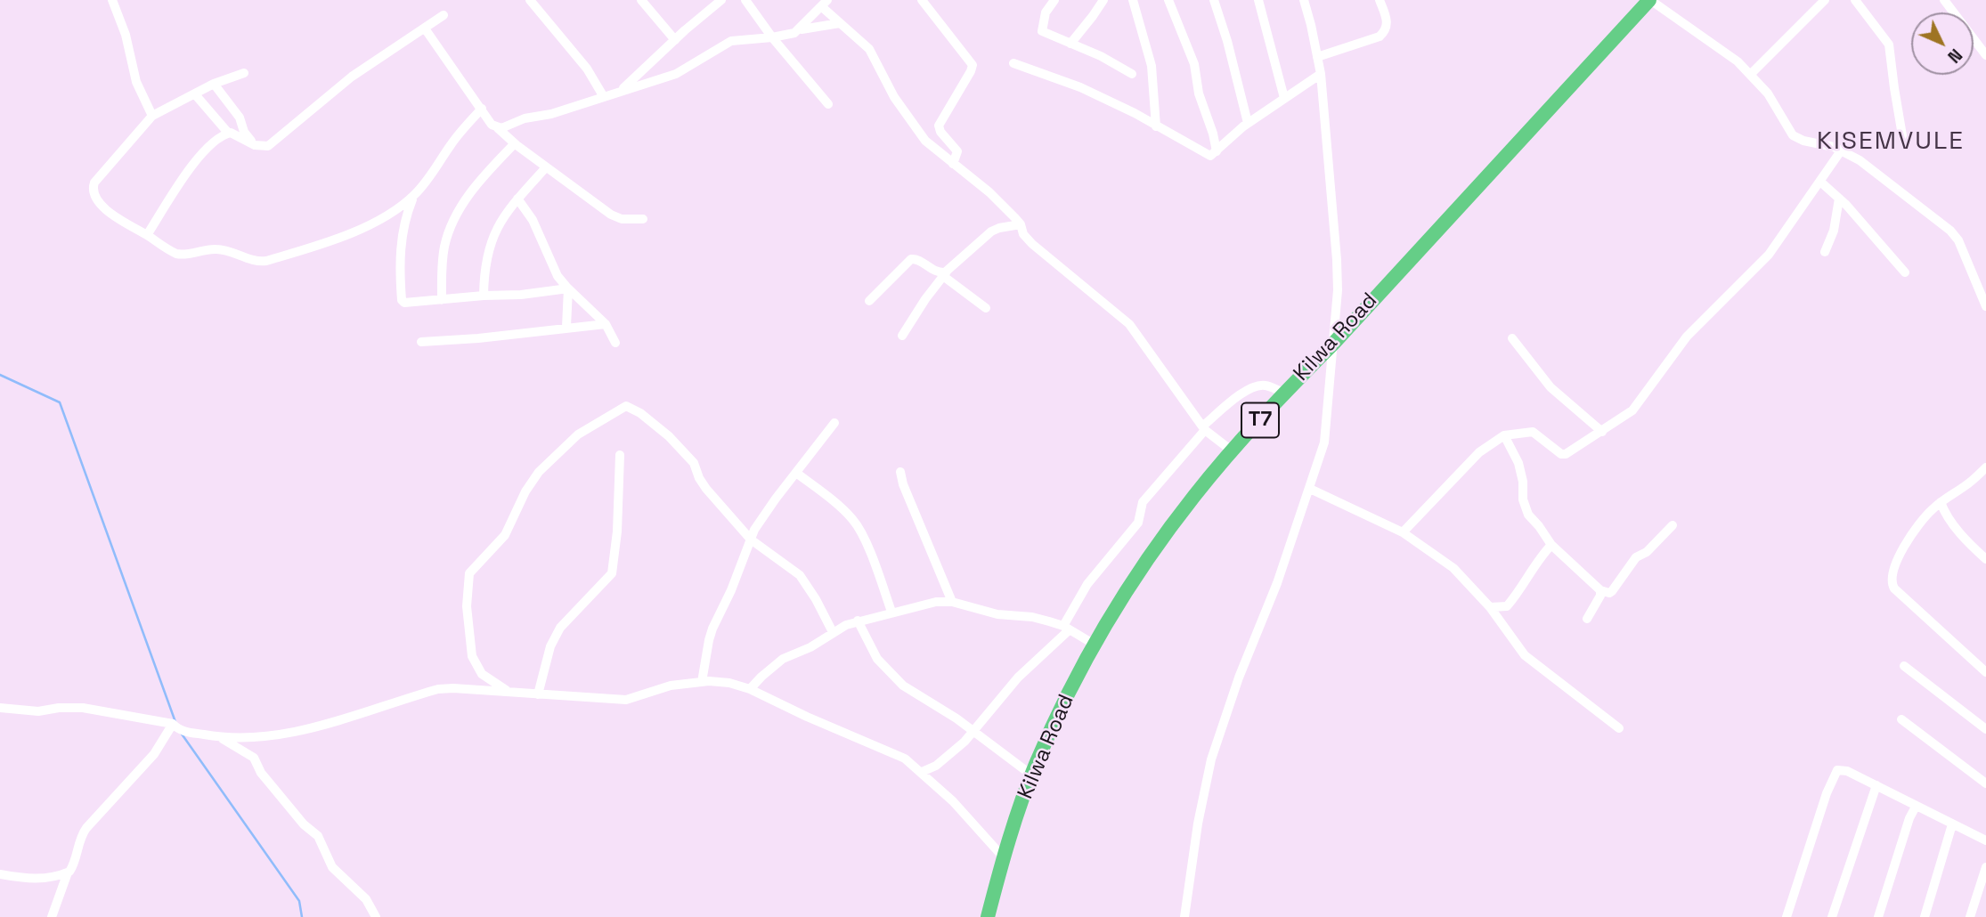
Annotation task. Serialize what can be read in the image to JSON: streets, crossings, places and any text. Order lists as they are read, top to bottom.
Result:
{
  "streets": {
    "highway": ["Kilwa Road", "T7"]
  },
  "districts": ["KISEMVULE"],
  "north": "bottom right"
}
